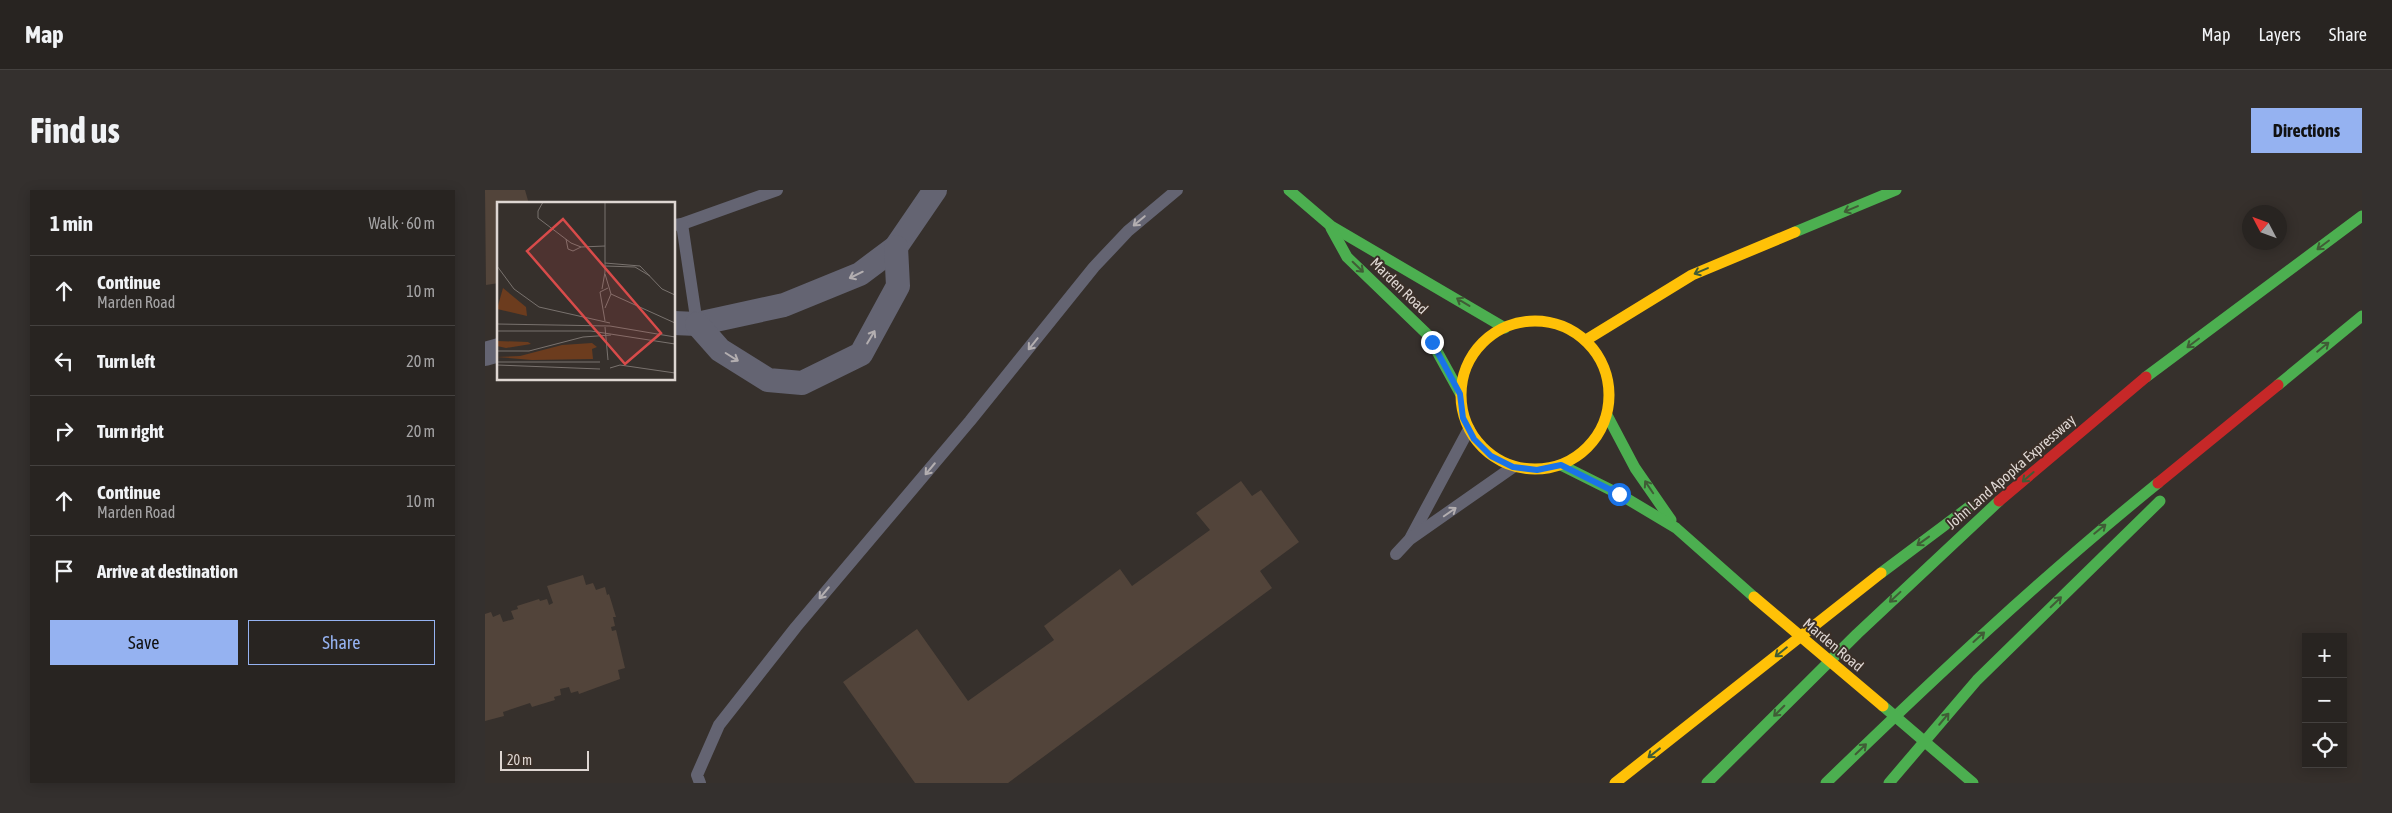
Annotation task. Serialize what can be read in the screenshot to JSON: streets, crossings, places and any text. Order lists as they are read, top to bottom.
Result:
{
  "streets": {
    "main road": ["Marden Road", "John Land Apopka Expressway"]
  },
  "scale_bar": "20 m",
  "north": "top left",
  "page": {
    "header": "Map",
    "nav": ["Map", "Layers", "Share"],
    "buttons": [
      "Directions",
      ["Save", "Share"]
    ],
    "title": "Find us",
    "heading": ["1 min", "Walk · 60 m"],
    "list": [
      ["Continue", "Marden Road", "10 m"],
      ["Turn left", "20 m"],
      ["Turn right", "20 m"],
      ["Continue", "Marden Road", "10 m"],
      "Arrive at destination"
    ],
    "map_buttons": ["+", "−"],
    "scale": "20 m"
  }
}
